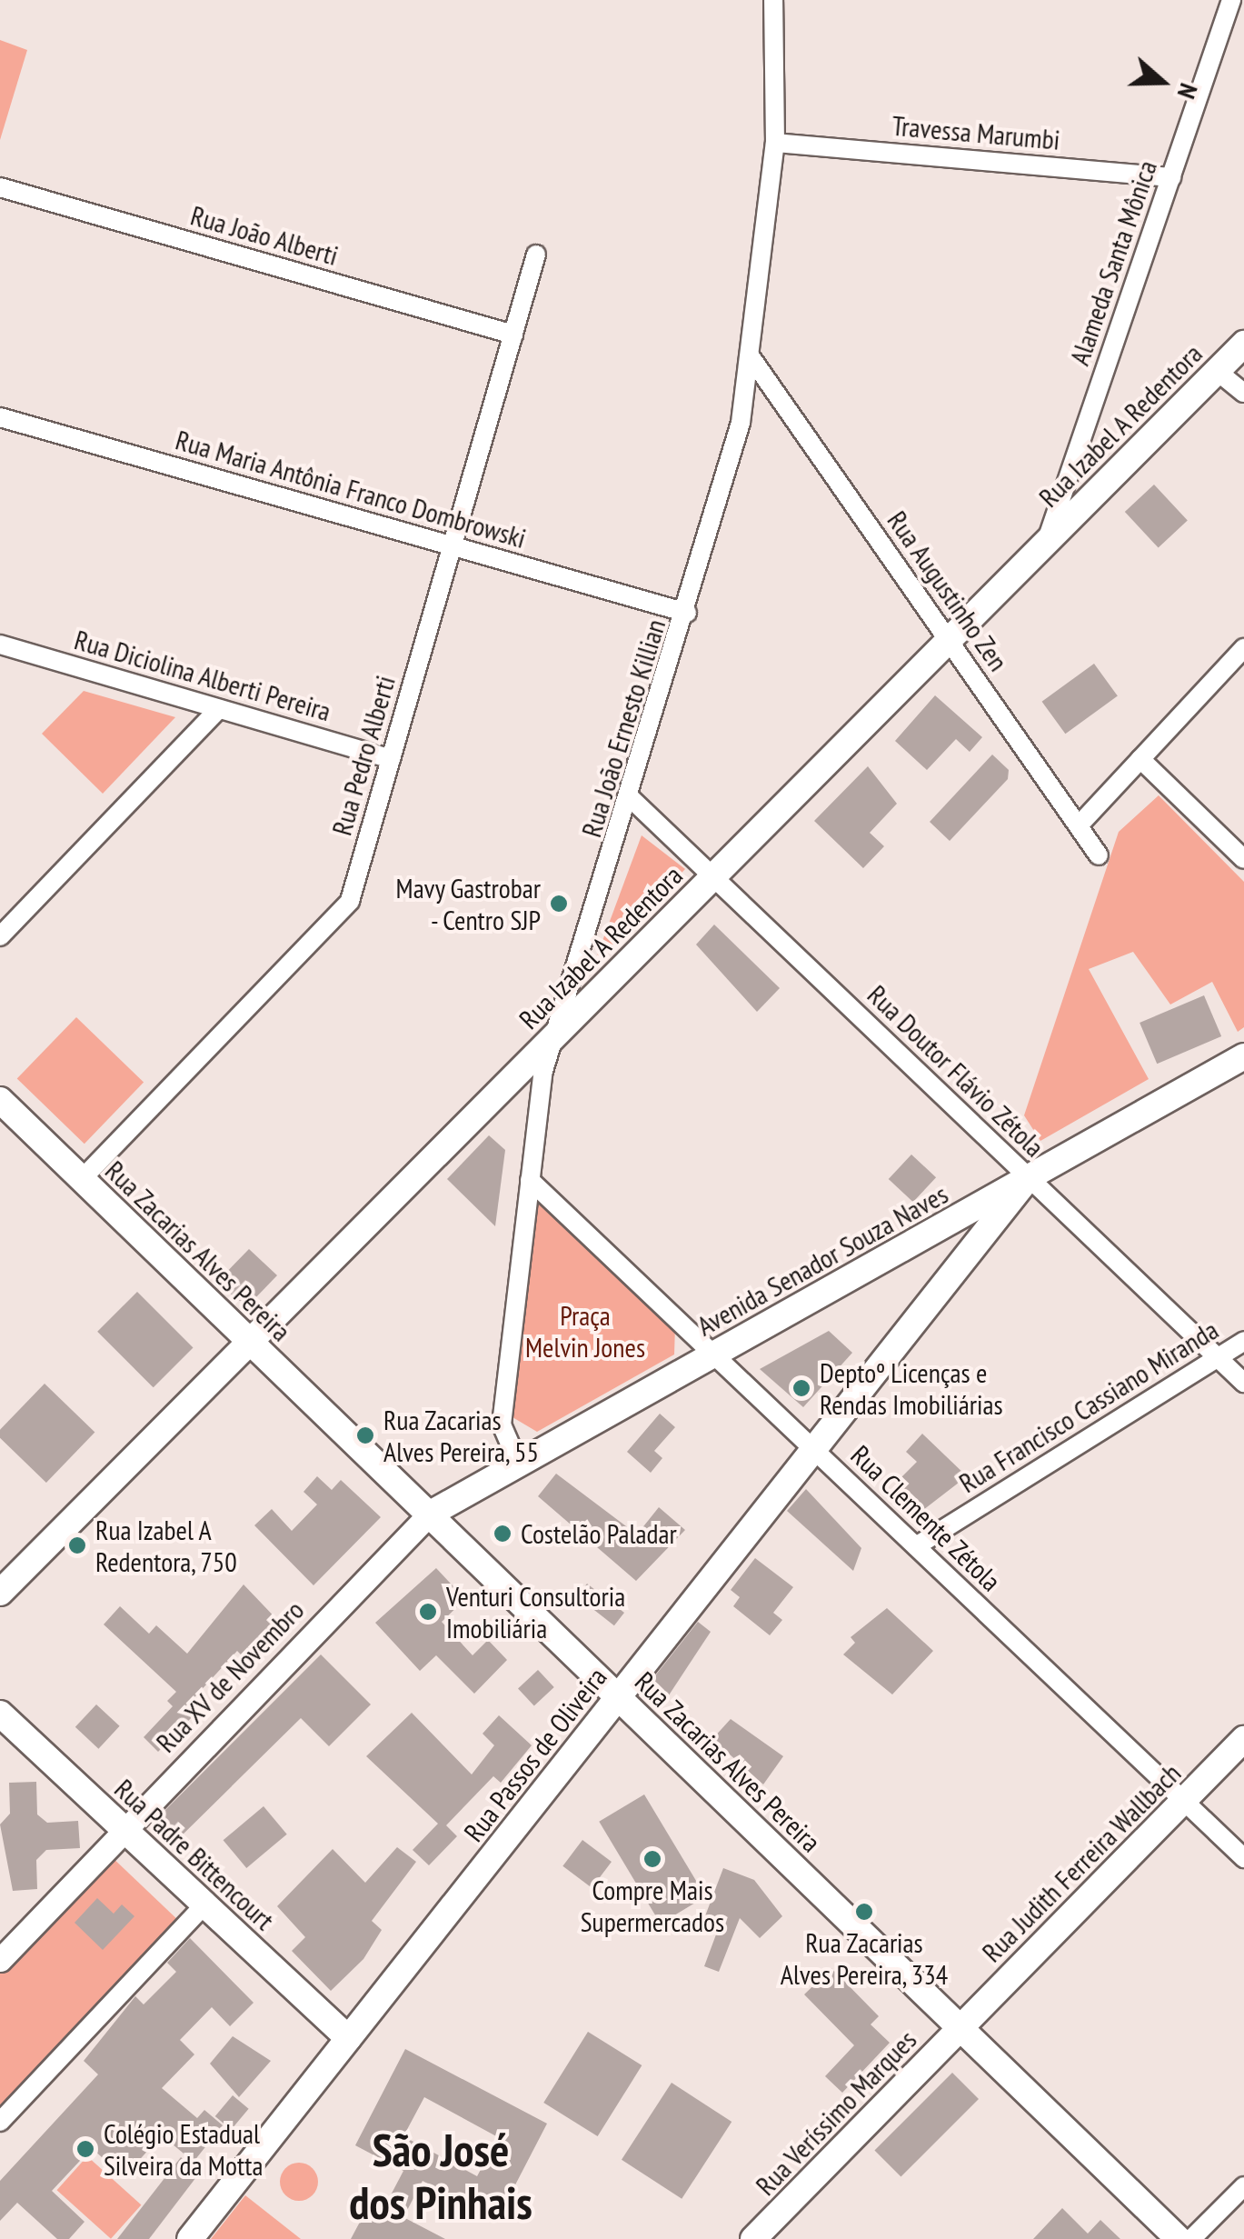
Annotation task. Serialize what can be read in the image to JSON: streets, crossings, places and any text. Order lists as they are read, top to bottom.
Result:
{
  "streets": {
    "main road": [
      "Rua Izabel A Redentora",
      "Rua Zacarias Alves Pereira",
      "Avenida Senador Souza Naves",
      "Rua Passos de Oliveira",
      "Rua Padre Bittencourt",
      "Rua Judith Ferreira Wallbach",
      "Rua Veríssimo Marques"
    ],
    "street": [
      "Travessa Marumbi",
      "Rua João Alberti",
      "Alameda Santa Mônica",
      "Rua Maria Antônia Franco Dombrowski",
      "Rua Augustinho Zen",
      "Rua Diciolina Alberti Pereira",
      "Rua João Ernesto Killian",
      "Rua Pedro Alberti",
      "Rua Doutor Flávio Zétola",
      "Rua Francisco Cassiano Miranda",
      "Rua Clemente Zétola",
      "Rua XV de Novembro"
    ]
  },
  "crossings": [
    ["Travessa Marumbi", "Alameda Santa Mônica"],
    ["Travessa Marumbi", "Rua João Ernesto Killian"],
    ["Rua João Alberti", "Rua Pedro Alberti"],
    ["Alameda Santa Mônica", "Rua Izabel A Redentora"],
    ["Rua Izabel A Redentora", "Rua Augustinho Zen"],
    ["Rua Izabel A Redentora", "Rua João Ernesto Killian"],
    ["Rua Izabel A Redentora", "Rua Doutor Flávio Zétola"],
    ["Rua Izabel A Redentora", "Rua Zacarias Alves Pereira"],
    ["Rua Maria Antônia Franco Dombrowski", "Rua João Ernesto Killian"],
    ["Rua Maria Antônia Franco Dombrowski", "Rua Pedro Alberti"],
    ["Rua Augustinho Zen", "Rua João Ernesto Killian"],
    ["Rua Diciolina Alberti Pereira", "Rua Pedro Alberti"],
    ["Rua João Ernesto Killian", "Rua Doutor Flávio Zétola"],
    ["Rua João Ernesto Killian", "Avenida Senador Souza Naves"],
    ["Rua João Ernesto Killian", "Rua Clemente Zétola"],
    ["Rua Pedro Alberti", "Rua Zacarias Alves Pereira"],
    ["Rua Doutor Flávio Zétola", "Avenida Senador Souza Naves"],
    ["Rua Doutor Flávio Zétola", "Rua Francisco Cassiano Miranda"],
    ["Rua Doutor Flávio Zétola", "Rua Passos de Oliveira"],
    ["Rua Zacarias Alves Pereira", "Avenida Senador Souza Naves"],
    ["Rua Zacarias Alves Pereira", "Rua XV de Novembro"],
    ["Rua Zacarias Alves Pereira", "Rua Passos de Oliveira"],
    ["Rua Zacarias Alves Pereira", "Rua Judith Ferreira Wallbach"],
    ["Rua Zacarias Alves Pereira", "Rua Veríssimo Marques"],
    ["Avenida Senador Souza Naves", "Rua Clemente Zétola"],
    ["Avenida Senador Souza Naves", "Rua XV de Novembro"],
    ["Avenida Senador Souza Naves", "Rua Passos de Oliveira"],
    ["Rua Francisco Cassiano Miranda", "Rua Clemente Zétola"],
    ["Rua Clemente Zétola", "Rua Passos de Oliveira"],
    ["Rua Clemente Zétola", "Rua Judith Ferreira Wallbach"],
    ["Rua XV de Novembro", "Rua Padre Bittencourt"],
    ["Rua Passos de Oliveira", "Rua Padre Bittencourt"],
    ["Rua Judith Ferreira Wallbach", "Rua Veríssimo Marques"]
  ],
  "districts": ["São José dos Pinhais"],
  "parks": ["Praça Melvin Jones"],
  "places": [
    "Mavy Gastrobar - Centro SJP",
    "Deptoº Licenças e Rendas Imobiliárias",
    "Rua Zacarias Alves Pereira, 55",
    "Costelão Paladar",
    "Rua Izabel A Redentora, 750",
    "Venturi Consultoria Imobiliária",
    "Compre Mais Supermercados",
    "Rua Zacarias Alves Pereira, 334",
    "Colégio Estadual Silveira da Motta"
  ],
  "north": "right"
}
